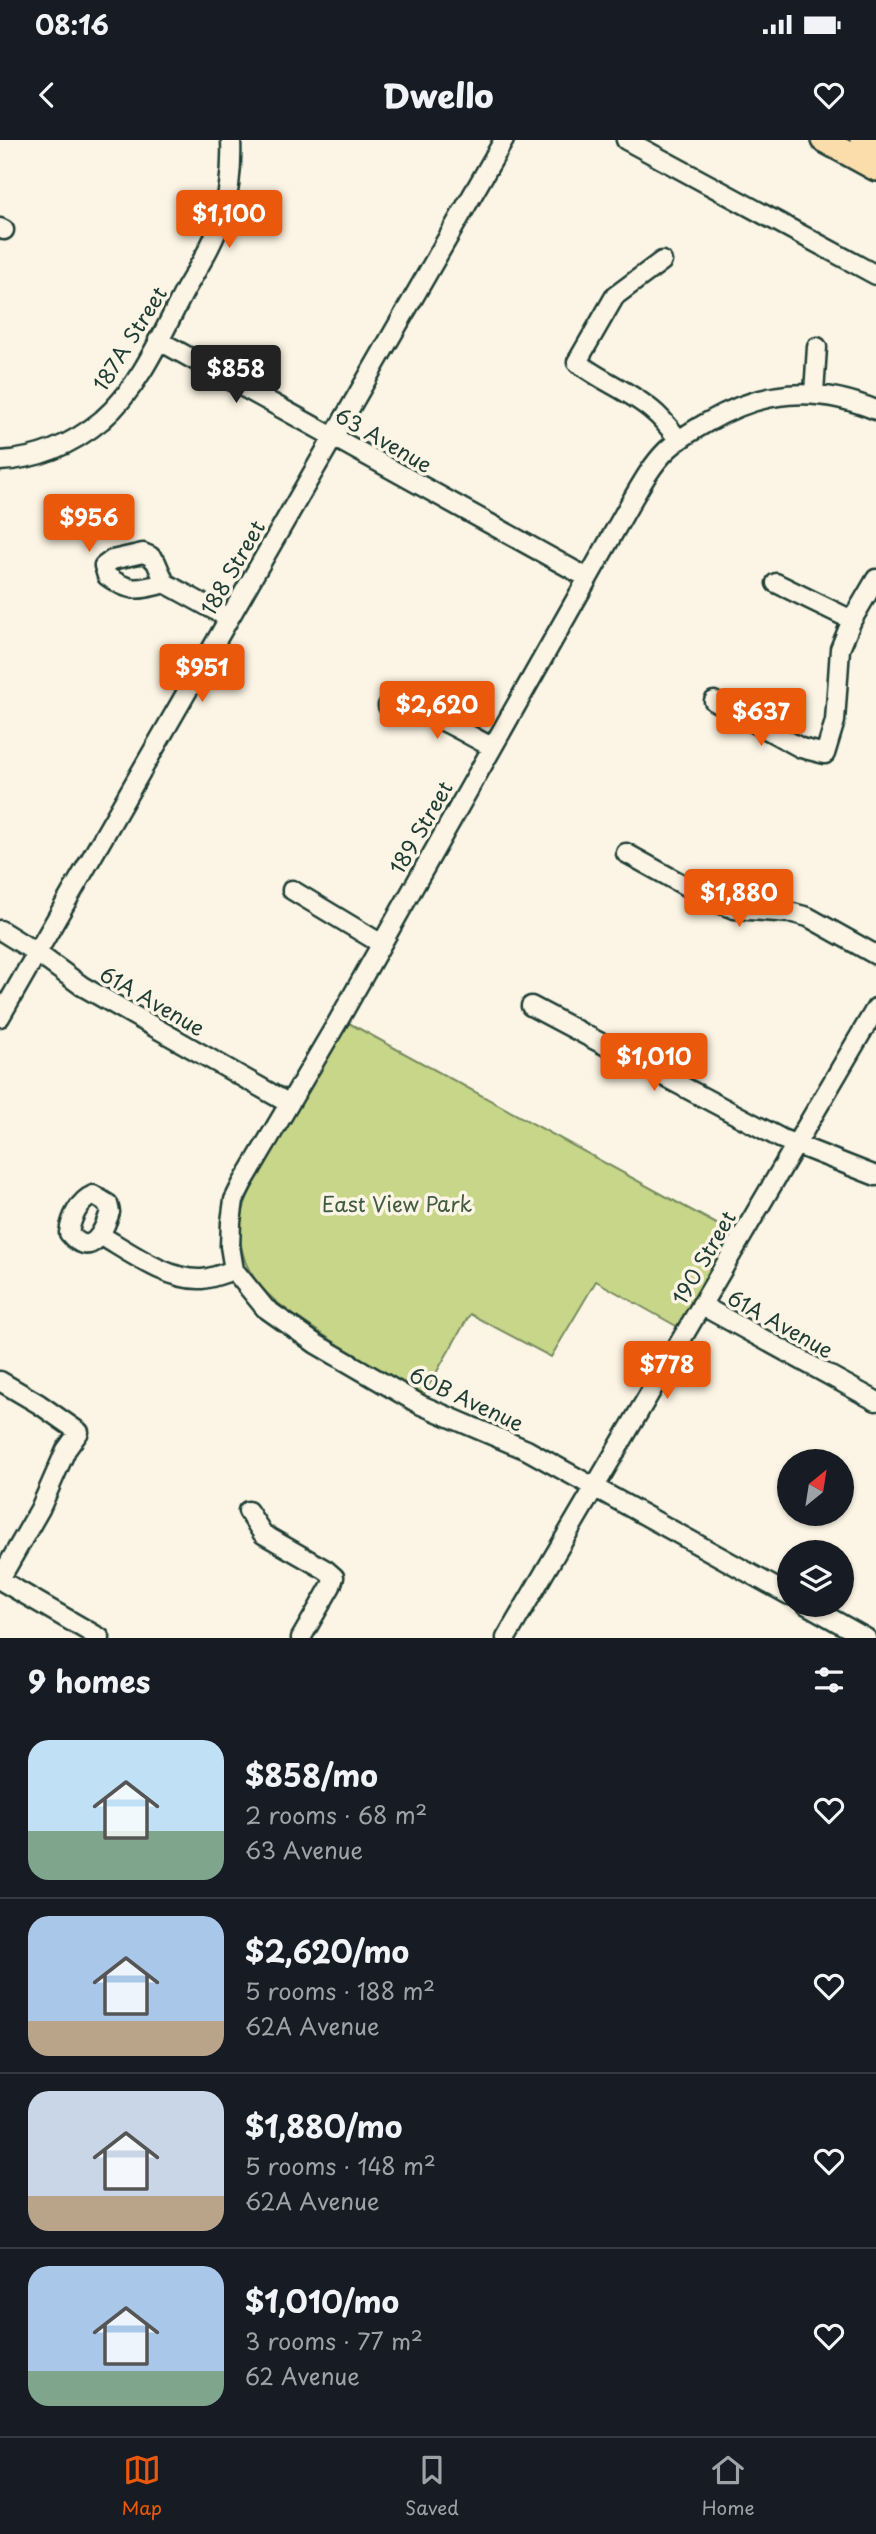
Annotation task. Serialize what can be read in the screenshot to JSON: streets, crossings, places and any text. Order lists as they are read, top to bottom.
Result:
{
  "streets": {
    "street": [
      "187A Street",
      "63 Avenue",
      "188 Street",
      "189 Street",
      "61A Avenue",
      "190 Street",
      "60B Avenue"
    ]
  },
  "crossings": [
    ["187A Street", "63 Avenue"],
    ["63 Avenue", "188 Street"],
    ["63 Avenue", "189 Street"],
    ["188 Street", "61A Avenue"],
    ["189 Street", "61A Avenue"],
    ["189 Street", "60B Avenue"],
    ["61A Avenue", "190 Street"],
    ["190 Street", "60B Avenue"]
  ],
  "parks": ["East View Park"],
  "north": "top right",
  "page": {
    "status": "08:16",
    "header": "Dwello",
    "price": [
      "$1,100",
      "$858",
      "$956",
      "$951",
      "$2,620",
      "$637",
      "$1,880",
      "$1,010",
      "$778"
    ],
    "heading": "9 homes",
    "list": [
      {
        "name": "$858/mo",
        "note": "2 rooms · 68 m² · 63 Avenue"
      },
      {
        "name": "$2,620/mo",
        "note": "5 rooms · 188 m² · 62A Avenue"
      },
      {
        "name": "$1,880/mo",
        "note": "5 rooms · 148 m² · 62A Avenue"
      },
      {
        "name": "$1,010/mo",
        "note": "3 rooms · 77 m² · 62 Avenue"
      }
    ],
    "tabs": ["Map", "Saved", "Home"]
  }
}
